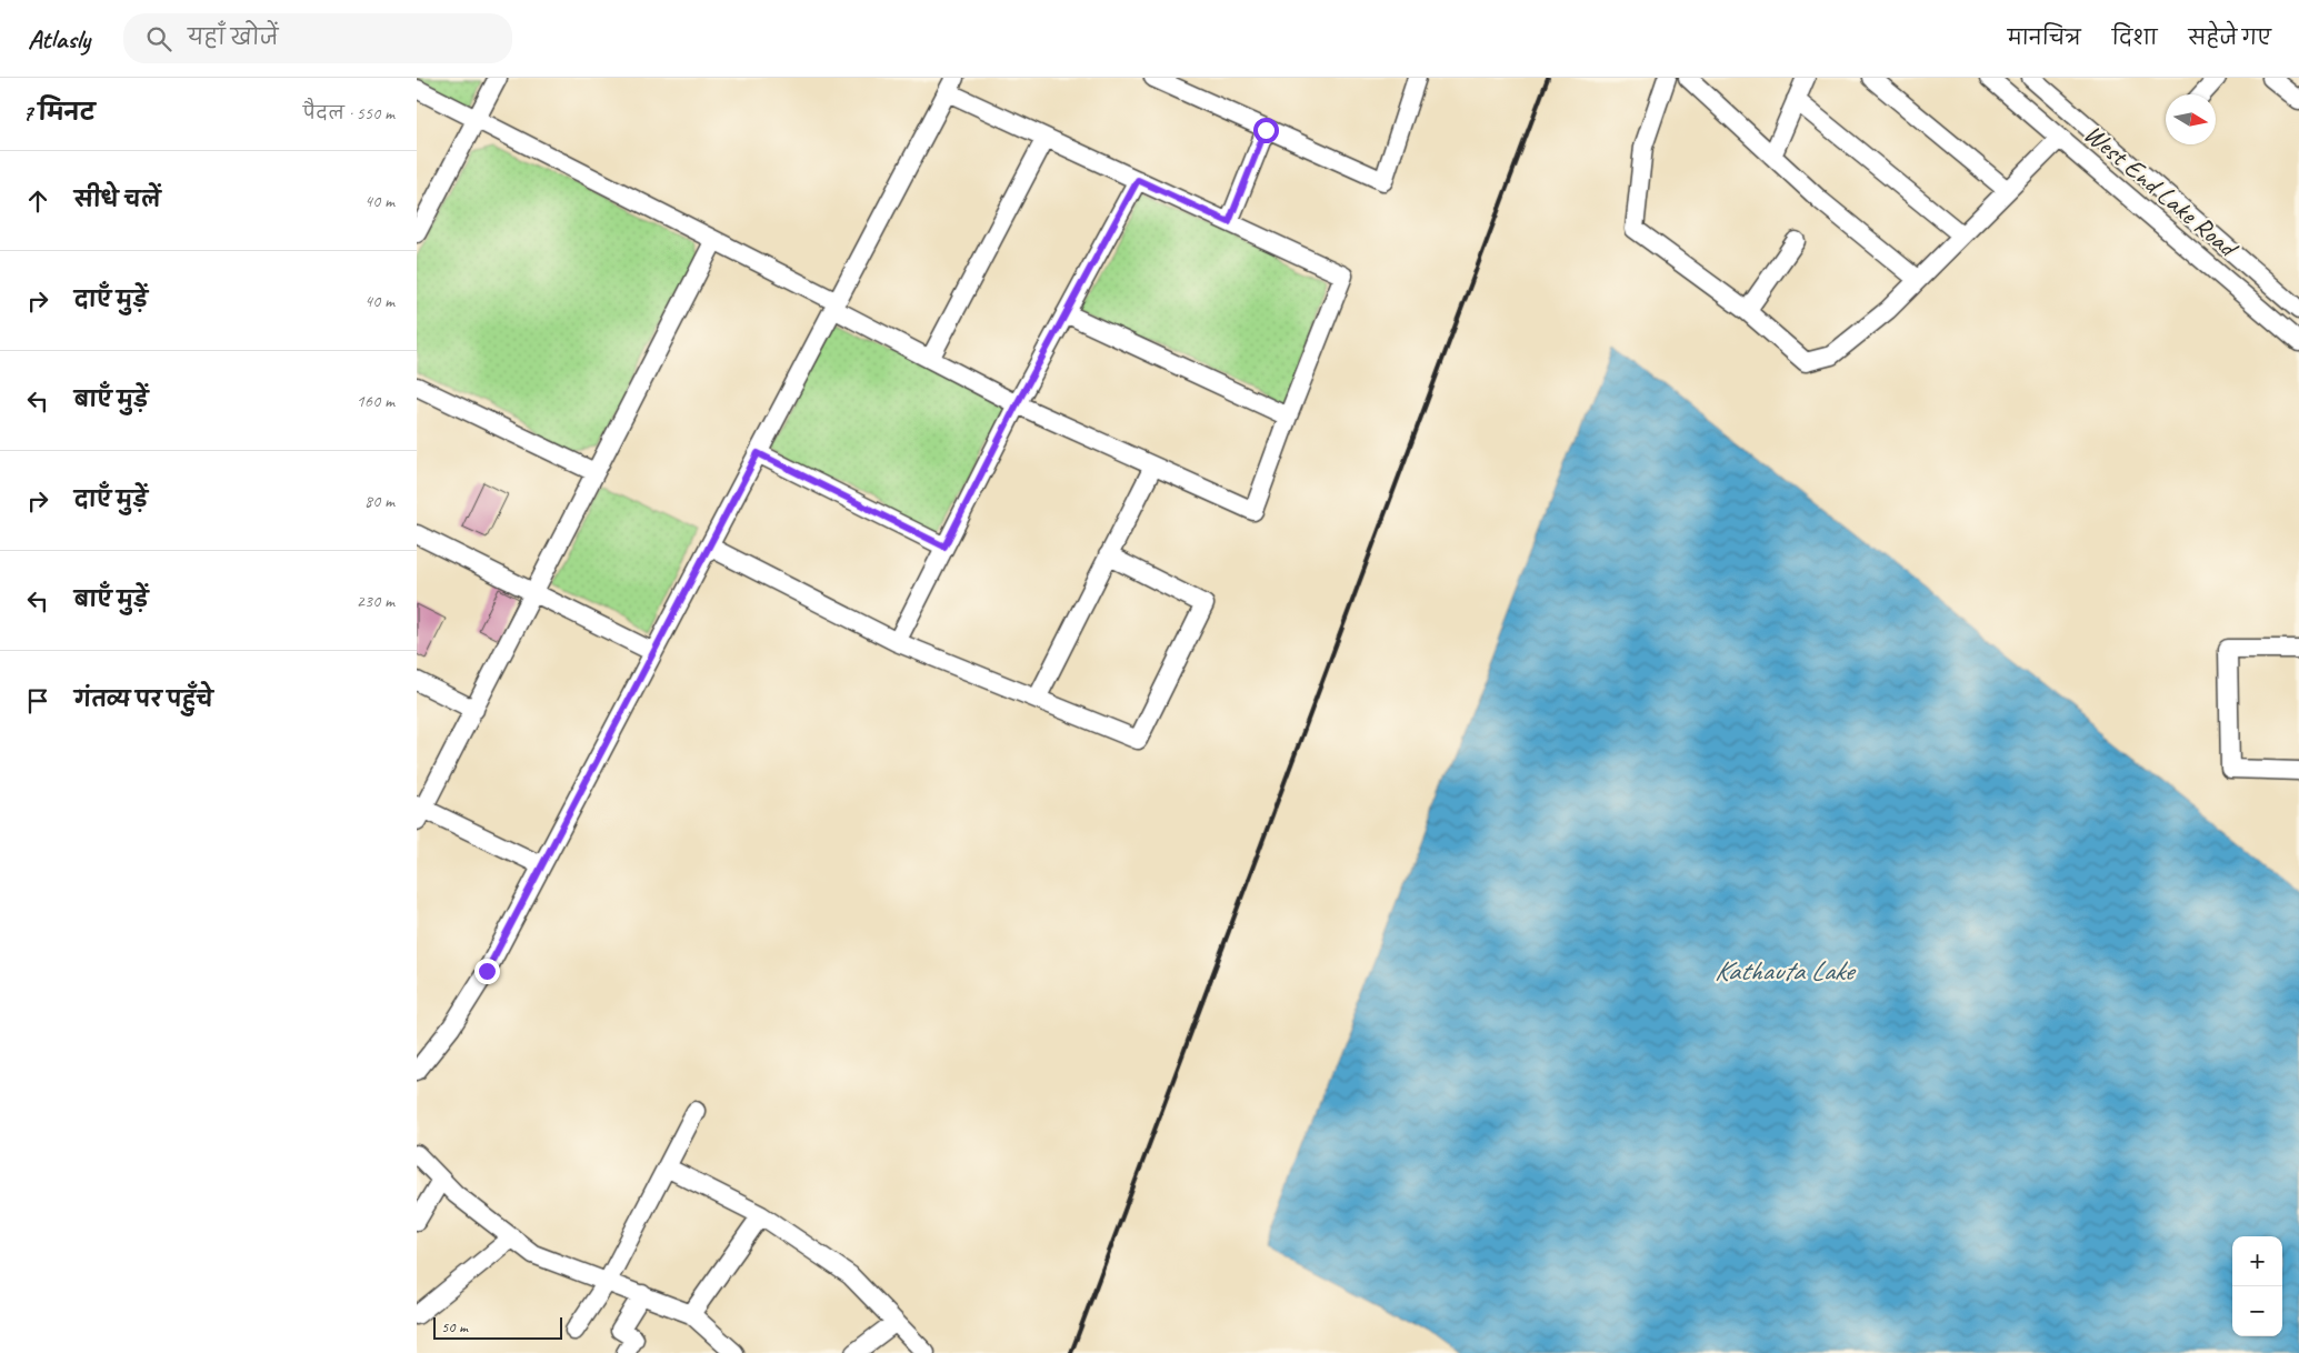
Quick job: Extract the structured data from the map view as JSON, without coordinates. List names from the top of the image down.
{
  "streets": {
    "street": ["West End Lake Road"]
  },
  "water": ["Kathauta Lake"],
  "scale_bar": "50 m",
  "north": "right",
  "page": {
    "header": "Atlasly",
    "search": "यहाँ खोजें",
    "nav": ["मानचित्र", "दिशा", "सहेजे गए"],
    "heading": ["7 मिनट", "पैदल · 550 m"],
    "list": [
      ["सीधे चलें", "40 m"],
      ["दाएँ मुड़ें", "40 m"],
      ["बाएँ मुड़ें", "160 m"],
      ["दाएँ मुड़ें", "80 m"],
      ["बाएँ मुड़ें", "230 m"],
      "गंतव्य पर पहुँचे"
    ],
    "map_buttons": ["+", "−"],
    "scale": "50 m"
  }
}
